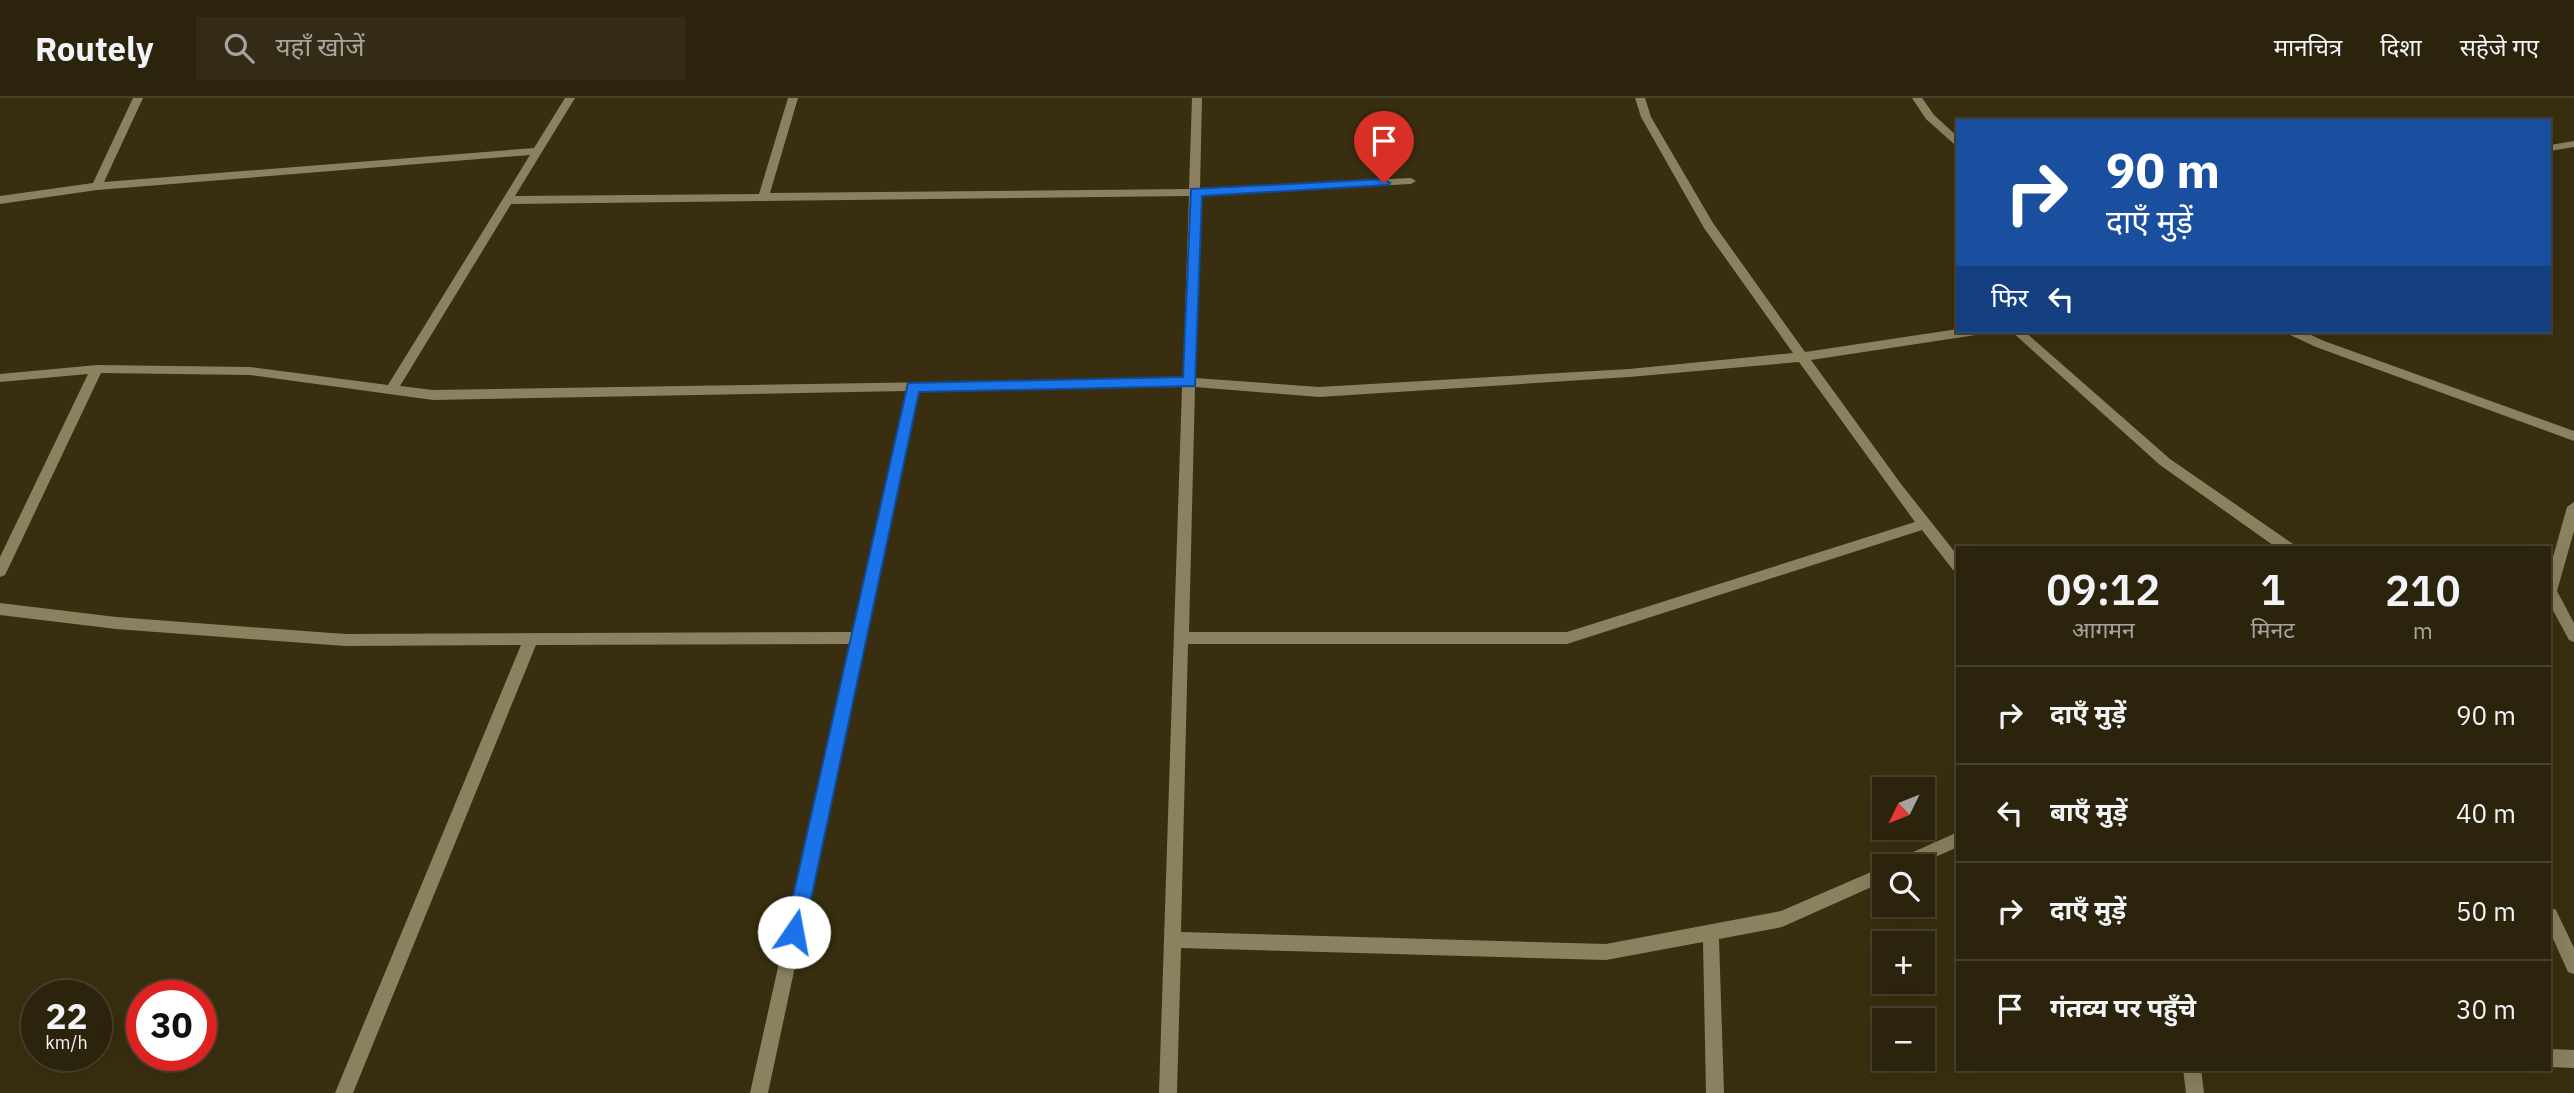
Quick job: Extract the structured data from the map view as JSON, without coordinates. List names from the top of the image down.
{
  "north": "bottom left",
  "page": {
    "header": "Routely",
    "search": "यहाँ खोजें",
    "nav": ["मानचित्र", "दिशा", "सहेजे गए"],
    "turn": ["90 m", "दाएँ मुड़ें"],
    "then": "फिर",
    "eta": [
      "09:12",
      "आगमन",
      "1",
      "मिनट",
      "210",
      "m"
    ],
    "list": [
      {
        "name": "दाएँ मुड़ें",
        "value": "90 m"
      },
      {
        "name": "बाएँ मुड़ें",
        "value": "40 m"
      },
      {
        "name": "दाएँ मुड़ें",
        "value": "50 m"
      },
      {
        "name": "गंतव्य पर पहुँचे",
        "value": "30 m"
      }
    ],
    "map_buttons": ["+", "−"],
    "speed": "22 km/h",
    "limit": "30"
  }
}
